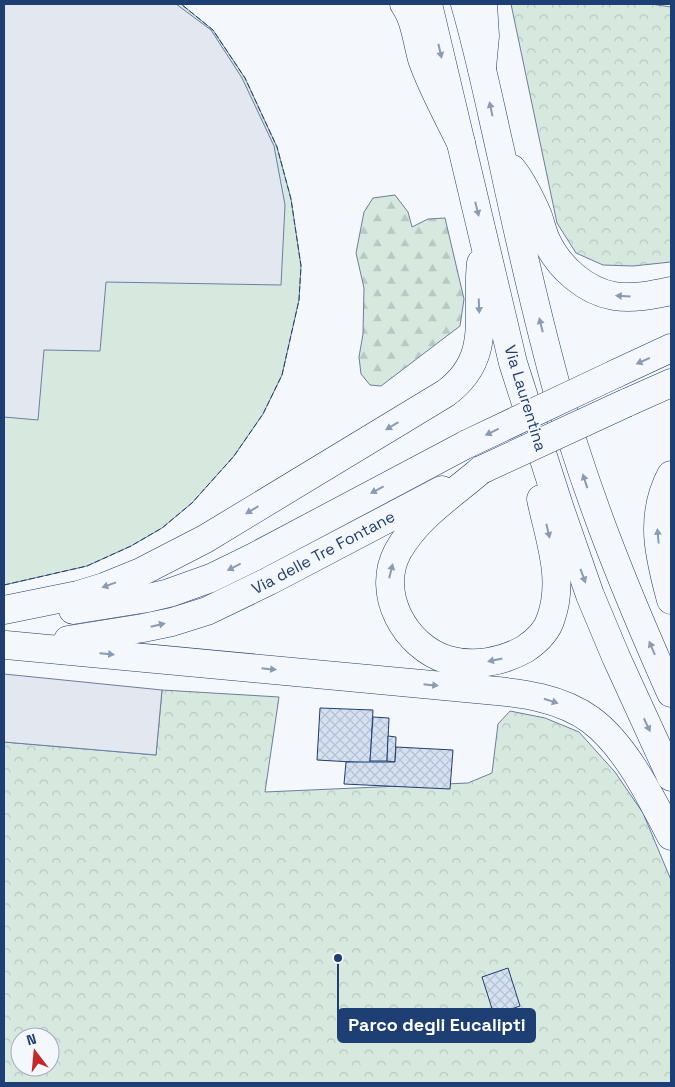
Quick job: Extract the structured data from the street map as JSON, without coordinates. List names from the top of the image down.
{
  "streets": {
    "main road": ["Via Laurentina", "Via delle Tre Fontane"]
  },
  "places": ["Parco degli Eucalipti"],
  "north": "top"
}
